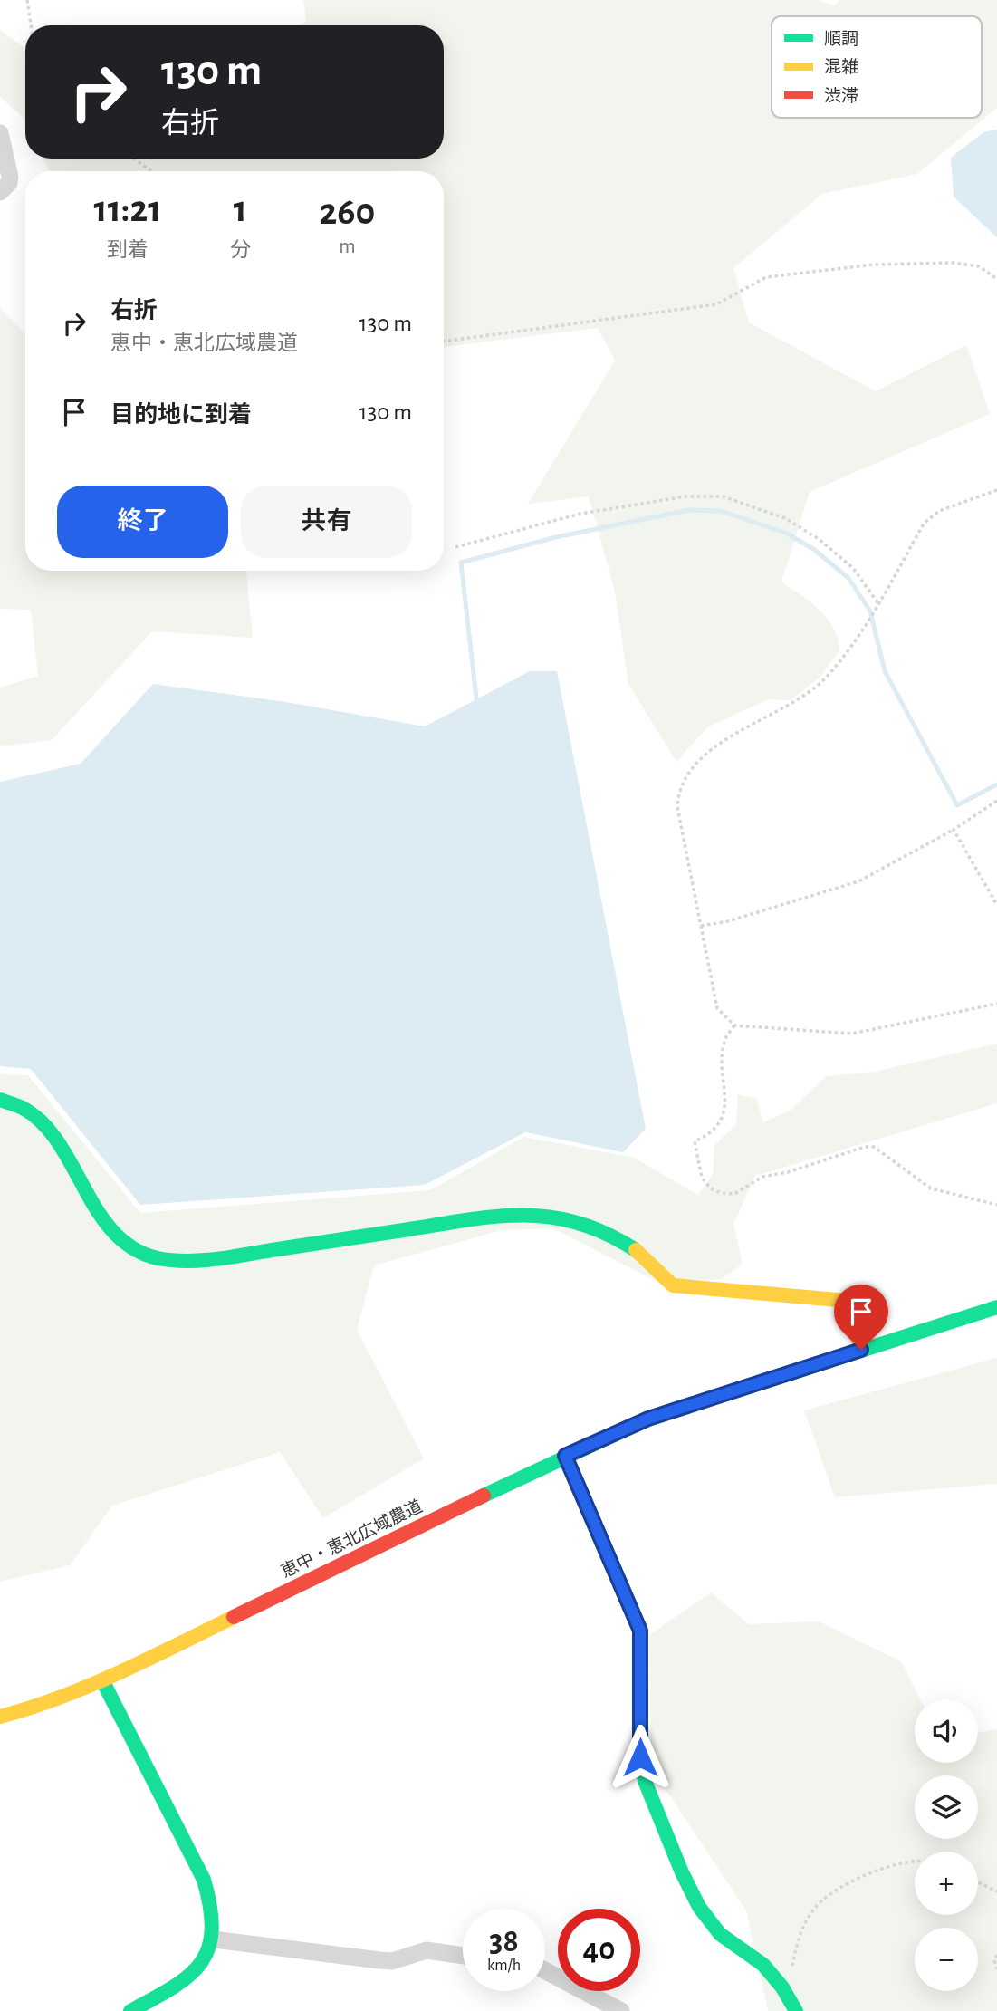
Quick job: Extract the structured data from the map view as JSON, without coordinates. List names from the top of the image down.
{
  "streets": {
    "street": ["恵中・恵北広域農道"]
  },
  "legend": ["順調", "混雑", "渋滞"],
  "page": {
    "turn": ["130 m", "右折"],
    "eta": [
      "11:21",
      "到着",
      "1",
      "分",
      "260",
      "m"
    ],
    "list": [
      {
        "name": "右折",
        "note": "恵中・恵北広域農道",
        "value": "130 m"
      },
      {
        "name": "目的地に到着",
        "value": "130 m"
      }
    ],
    "buttons": ["終了", "共有"],
    "map_buttons": ["+", "−"],
    "speed": "38 km/h",
    "limit": "40"
  }
}
